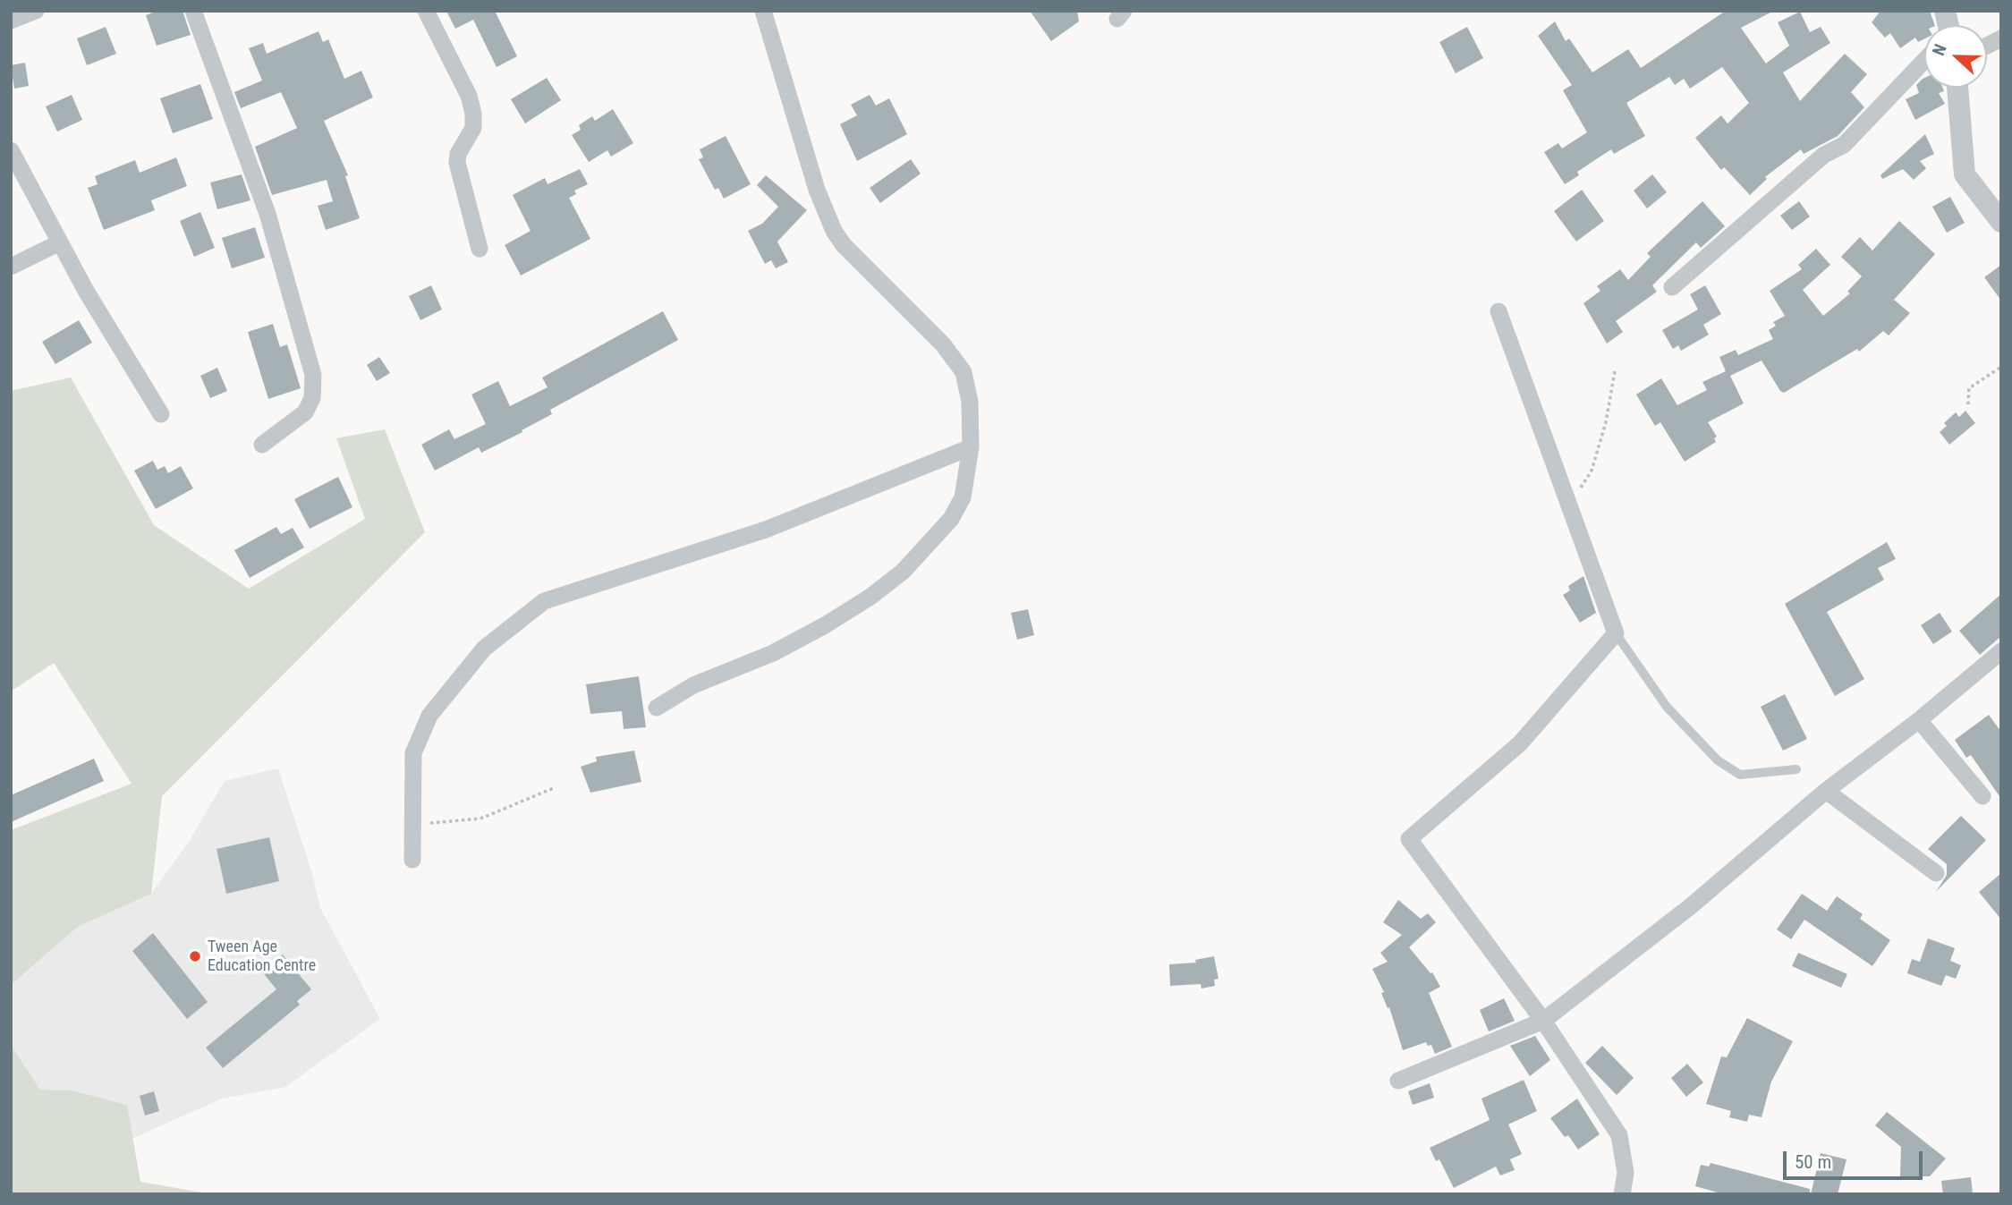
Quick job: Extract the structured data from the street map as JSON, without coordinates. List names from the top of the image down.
{
  "places": ["Tween Age Education Centre"],
  "scale_bar": "50 m",
  "north": "left"
}
